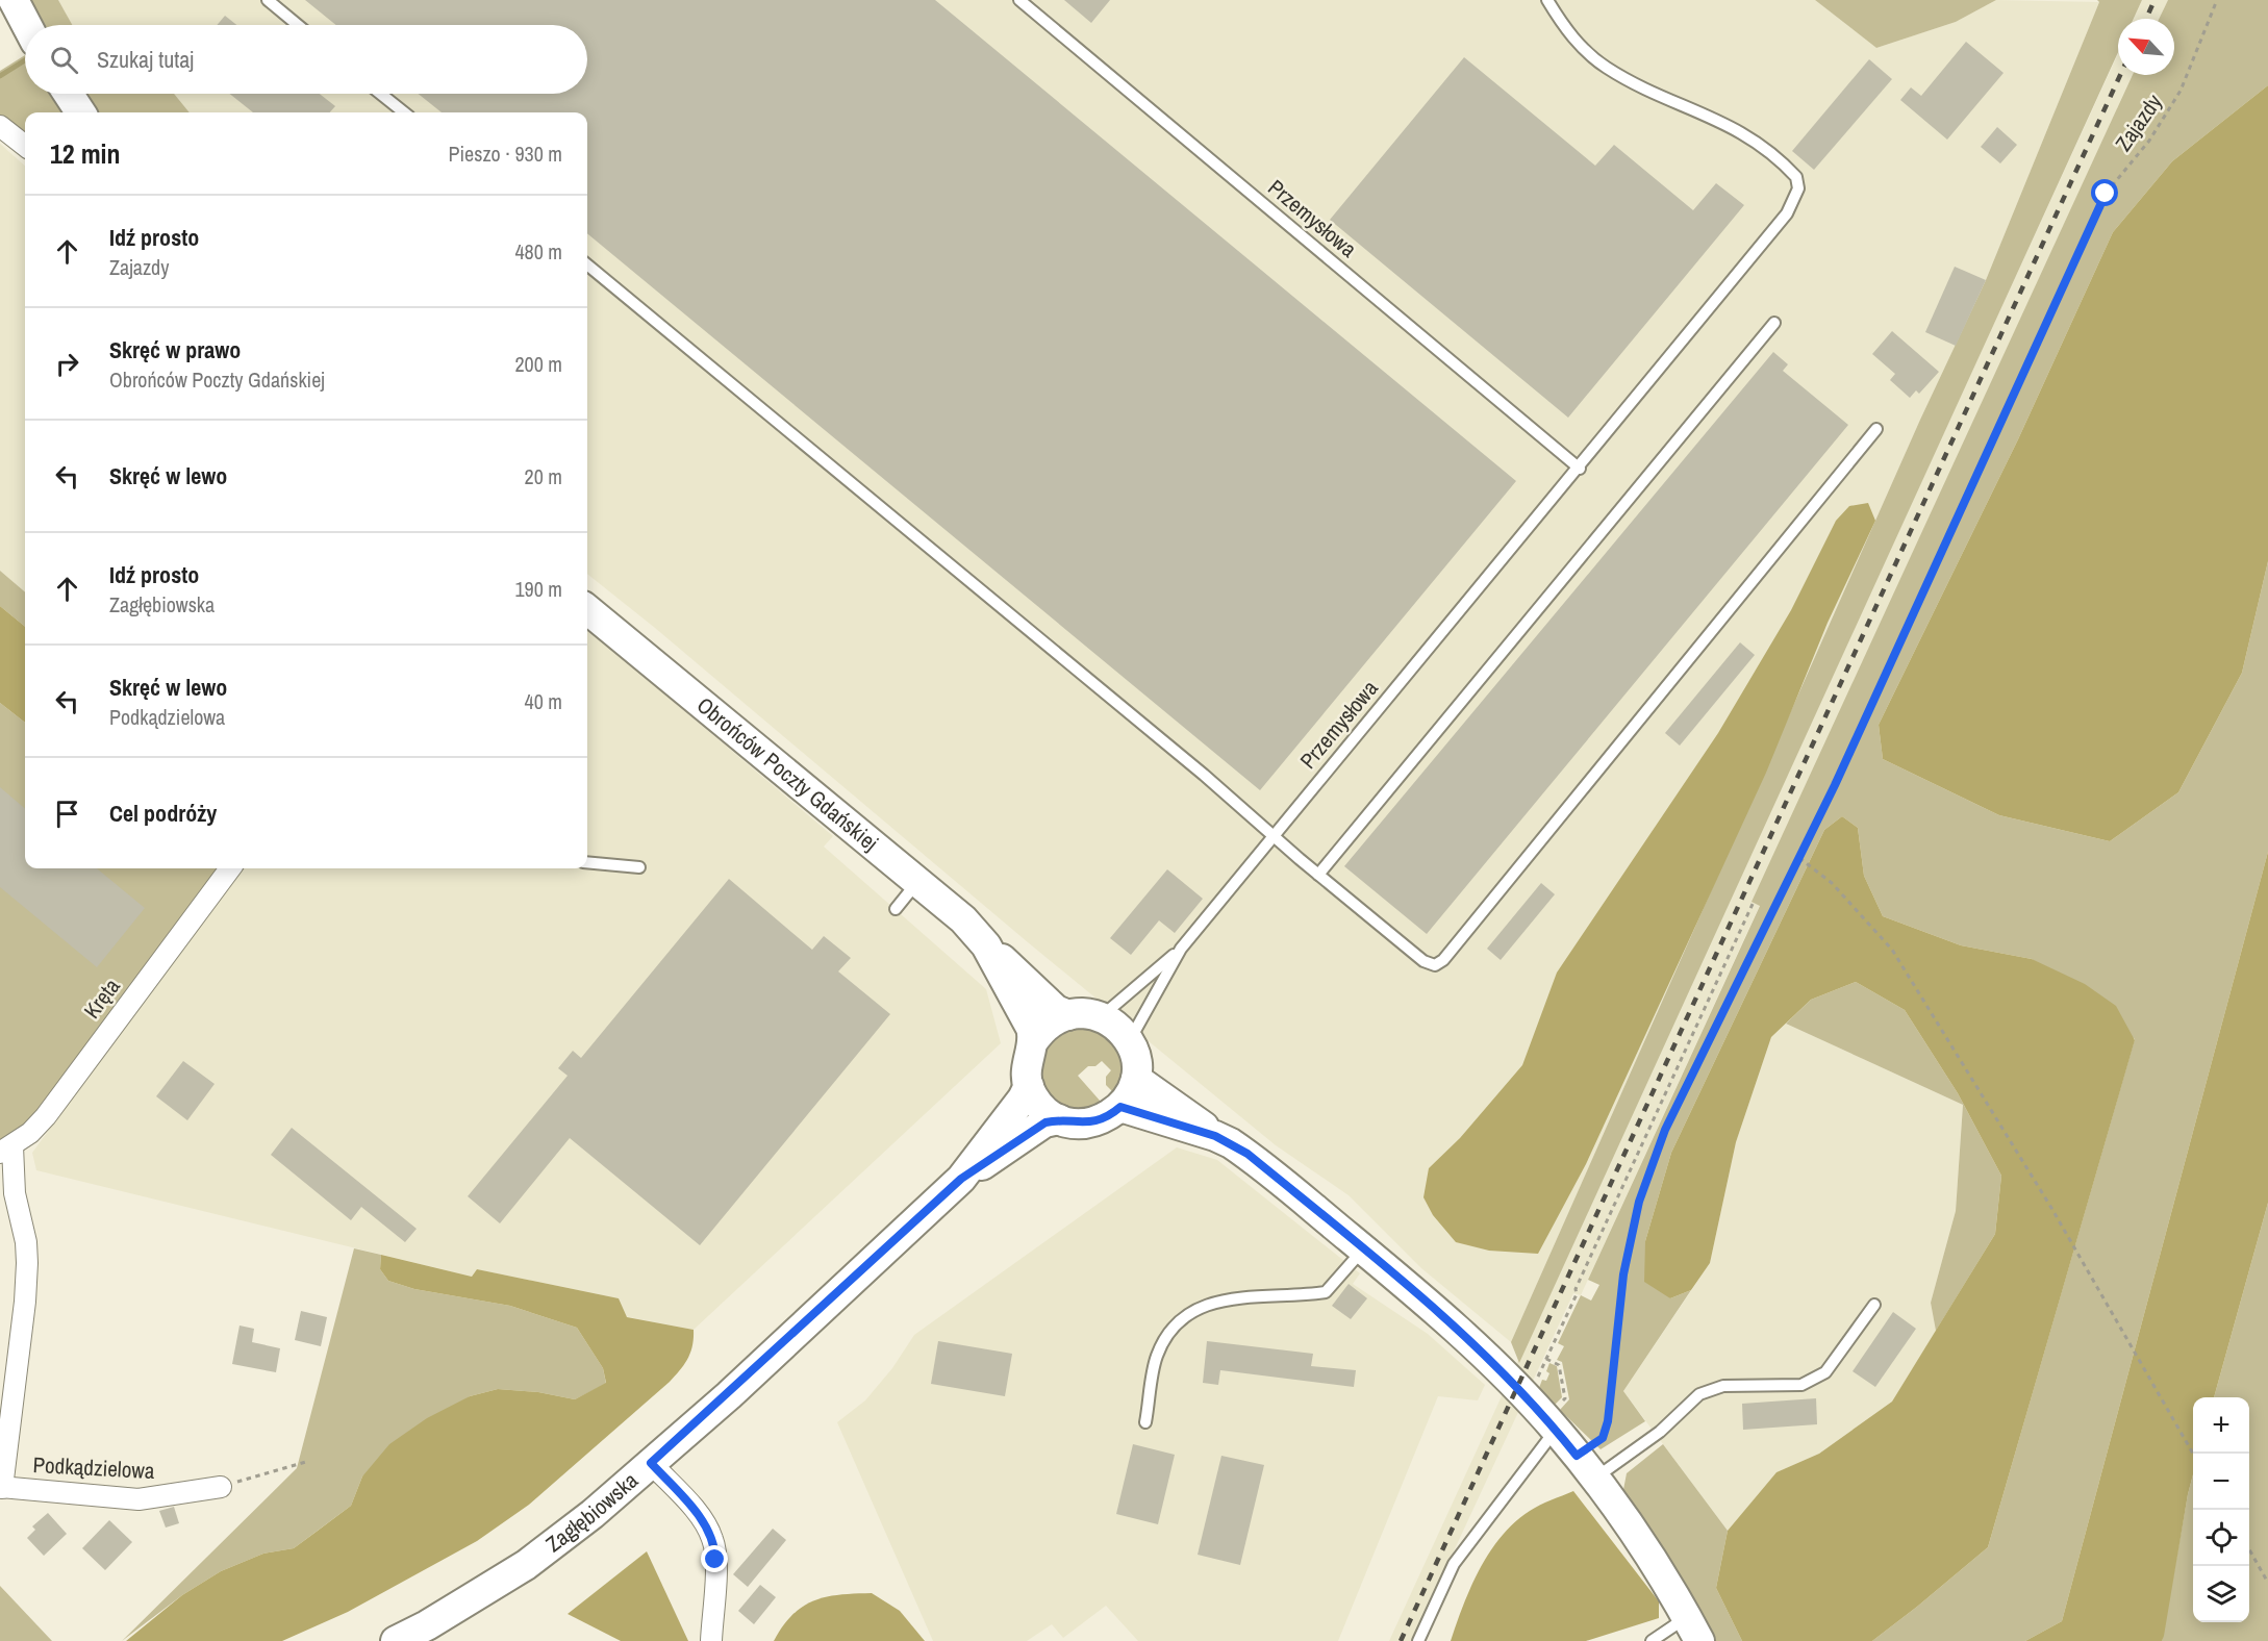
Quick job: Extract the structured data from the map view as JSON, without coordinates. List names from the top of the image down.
{
  "streets": {
    "main road": ["Obrońców Poczty Gdańskiej", "Zagłębiowska"],
    "street": ["Kręta", "Podkądzielowa"],
    "lane": ["Przemysłowa"],
    "path": ["Zajazdy"]
  },
  "crossings": [
    ["Obrońców Poczty Gdańskiej", "Zagłębiowska"]
  ],
  "north": "top left",
  "page": {
    "search": "Szukaj tutaj",
    "heading": ["12 min", "Pieszo · 930 m"],
    "list": [
      ["Idź prosto", "Zajazdy", "480 m"],
      ["Skręć w prawo", "Obrońców Poczty Gdańskiej", "200 m"],
      ["Skręć w lewo", "20 m"],
      ["Idź prosto", "Zagłębiowska", "190 m"],
      ["Skręć w lewo", "Podkądzielowa", "40 m"],
      "Cel podróży"
    ],
    "map_buttons": ["+", "−"]
  }
}
